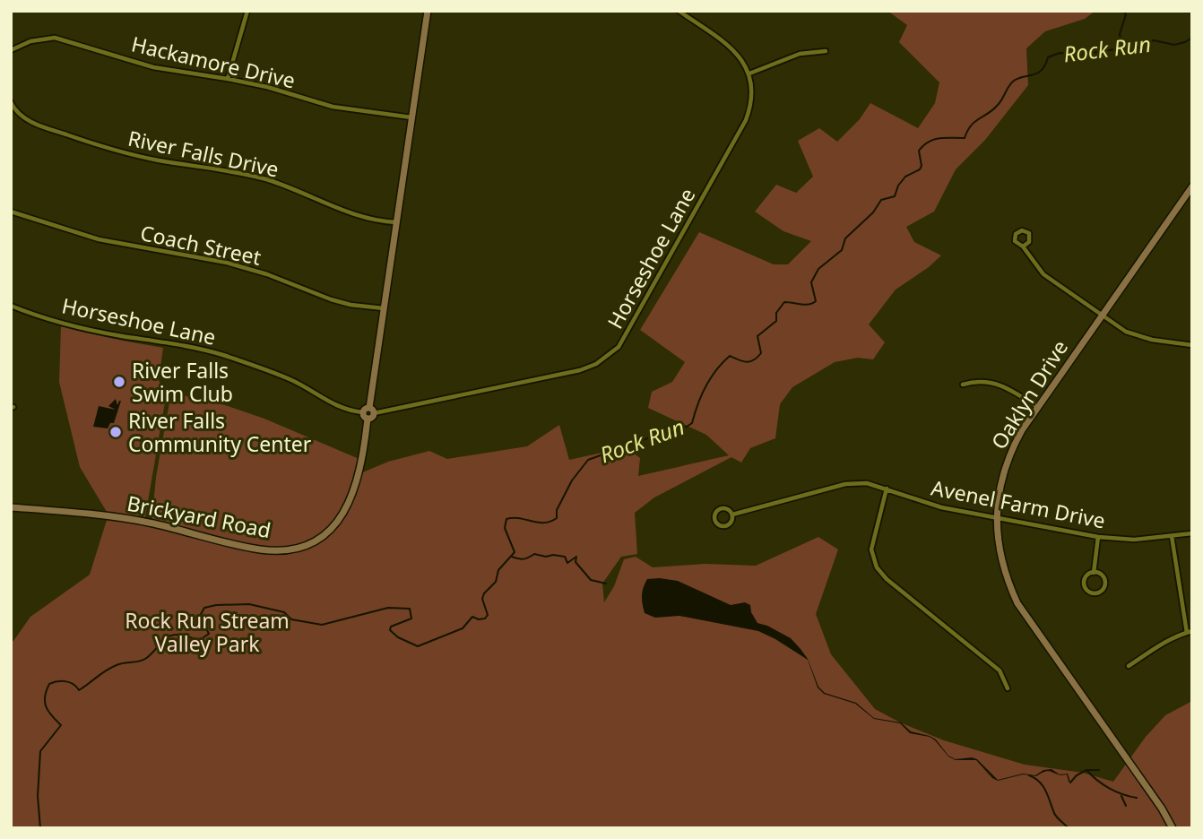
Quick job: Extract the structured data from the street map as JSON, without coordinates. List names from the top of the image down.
{
  "streets": {
    "street": [
      "Hackamore Drive",
      "River Falls Drive",
      "Coach Street",
      "Horseshoe Lane",
      "Oaklyn Drive",
      "Avenel Farm Drive",
      "Brickyard Road"
    ]
  },
  "crossings": [
    ["Hackamore Drive", "Brickyard Road"],
    ["River Falls Drive", "Brickyard Road"],
    ["Coach Street", "Brickyard Road"],
    ["Horseshoe Lane", "Brickyard Road"],
    ["Oaklyn Drive", "Avenel Farm Drive"]
  ],
  "water": ["Rock Run"],
  "parks": ["Rock Run Stream Valley Park"],
  "places": ["River Falls Swim Club", "River Falls Community Center"]
}
